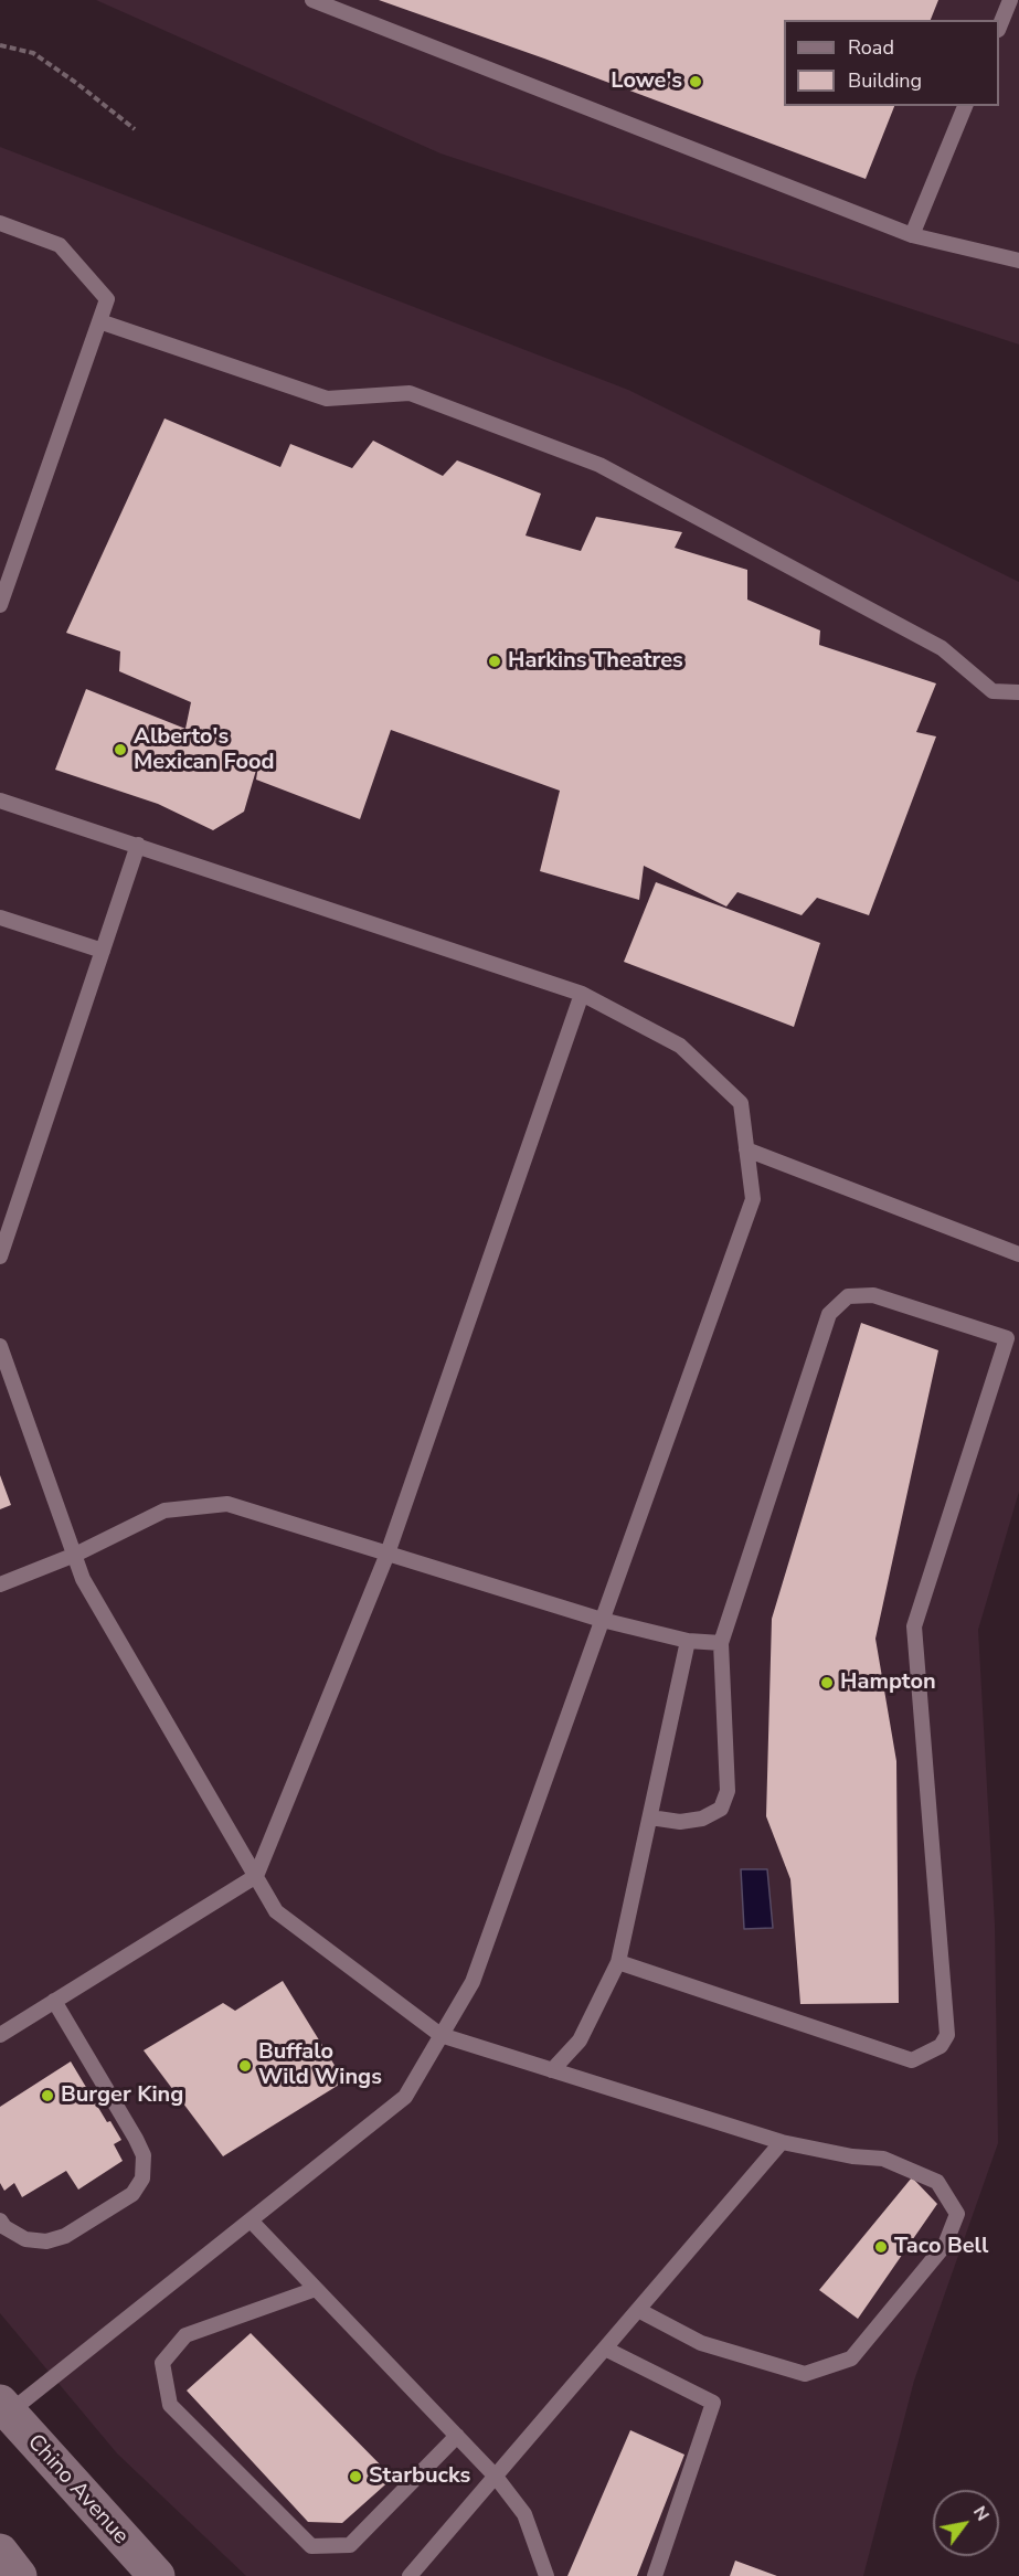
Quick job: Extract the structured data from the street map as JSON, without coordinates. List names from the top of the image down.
{
  "streets": {
    "main road": ["Chino Avenue"]
  },
  "places": [
    "Lowe's",
    "Harkins Theatres",
    "Alberto's Mexican Food",
    "Hampton",
    "Buffalo Wild Wings",
    "Burger King",
    "Taco Bell",
    "Starbucks"
  ],
  "legend": ["Road", "Building"],
  "north": "top right"
}
